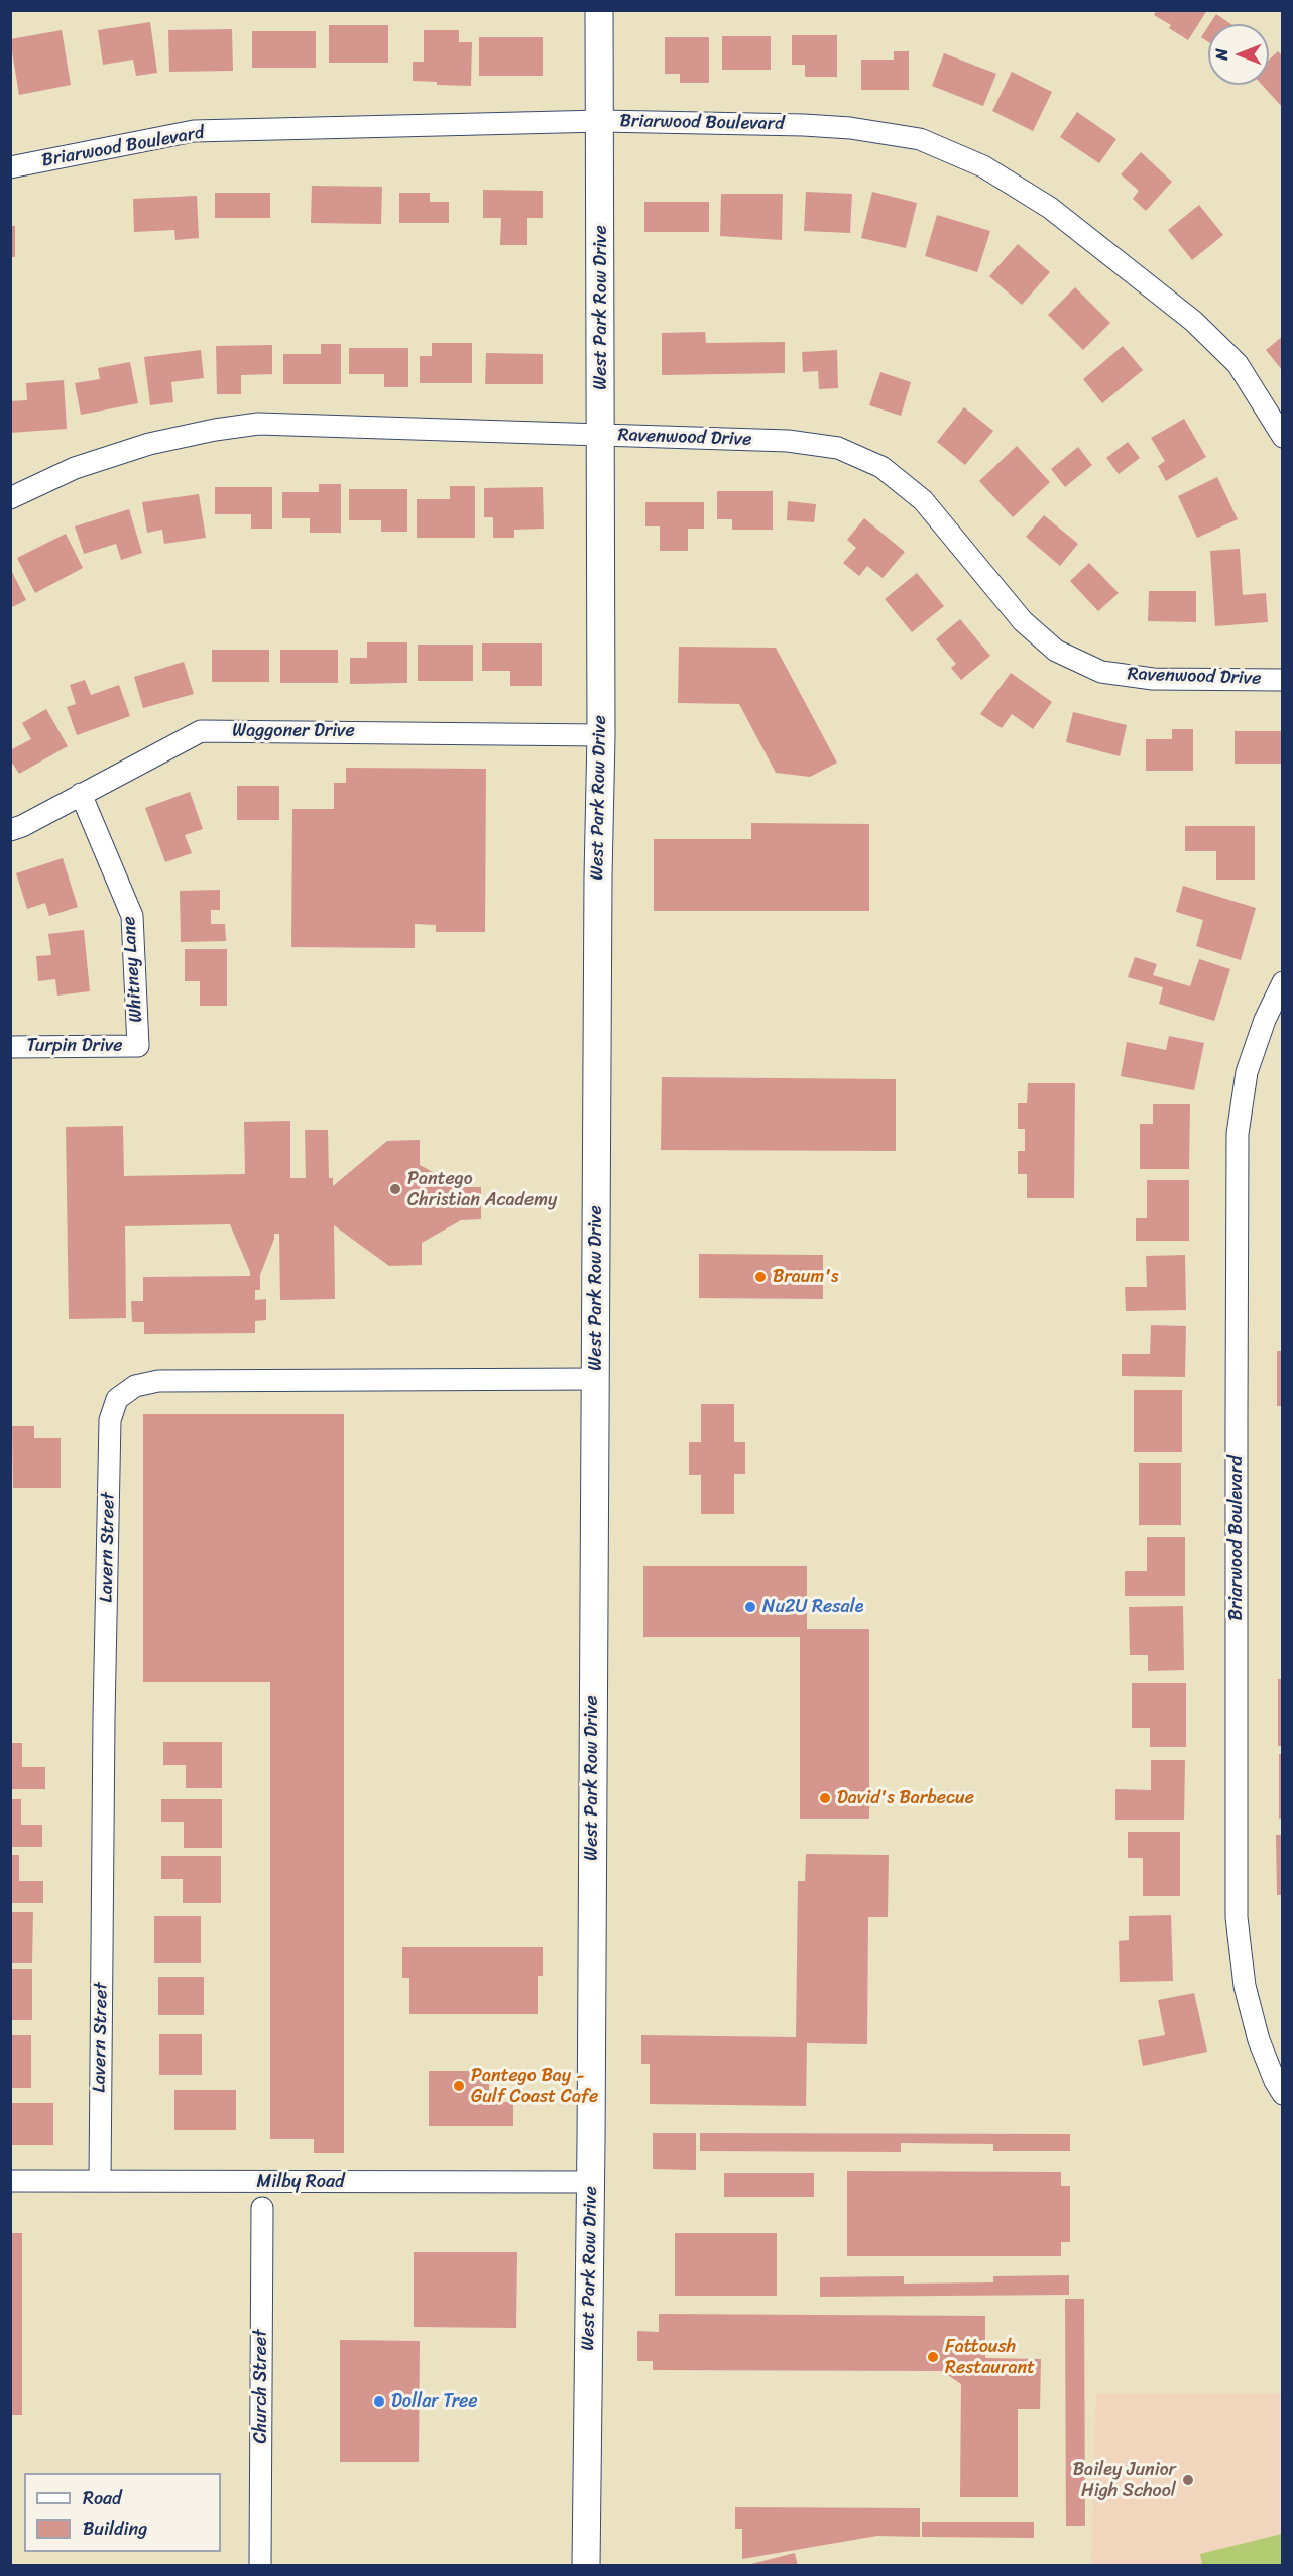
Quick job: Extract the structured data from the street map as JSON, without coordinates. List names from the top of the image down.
{
  "streets": {
    "main road": ["West Park Row Drive"],
    "street": [
      "Briarwood Boulevard",
      "Ravenwood Drive",
      "Waggoner Drive",
      "Whitney Lane",
      "Turpin Drive",
      "Lavern Street",
      "Milby Road",
      "Church Street"
    ]
  },
  "crossings": [
    ["Briarwood Boulevard", "West Park Row Drive"],
    ["West Park Row Drive", "Ravenwood Drive"],
    ["West Park Row Drive", "Waggoner Drive"],
    ["West Park Row Drive", "Lavern Street"],
    ["West Park Row Drive", "Milby Road"],
    ["Waggoner Drive", "Whitney Lane"],
    ["Whitney Lane", "Turpin Drive"],
    ["Lavern Street", "Milby Road"]
  ],
  "places": [
    "Pantego Christian Academy",
    "Braum's",
    "Nu2U Resale",
    "David's Barbecue",
    "Pantego Bay - Gulf Coast Cafe",
    "Fattoush Restaurant",
    "Dollar Tree",
    "Bailey Junior High School"
  ],
  "legend": ["Road", "Building"],
  "north": "left"
}
